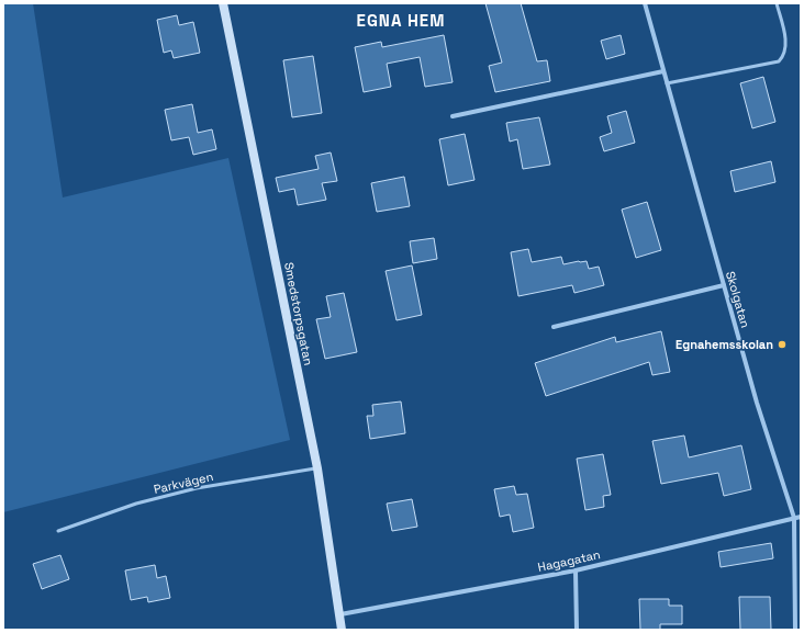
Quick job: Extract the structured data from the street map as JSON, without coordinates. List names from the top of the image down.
{
  "streets": {
    "street": ["Skolgatan", "Smedstorpsgatan", "Hagagatan"],
    "lane": ["Parkvägen"]
  },
  "crossings": [
    ["Skolgatan", "Hagagatan"],
    ["Smedstorpsgatan", "Parkvägen"],
    ["Smedstorpsgatan", "Hagagatan"]
  ],
  "districts": ["EGNA HEM"],
  "places": ["Egnahemsskolan"]
}
